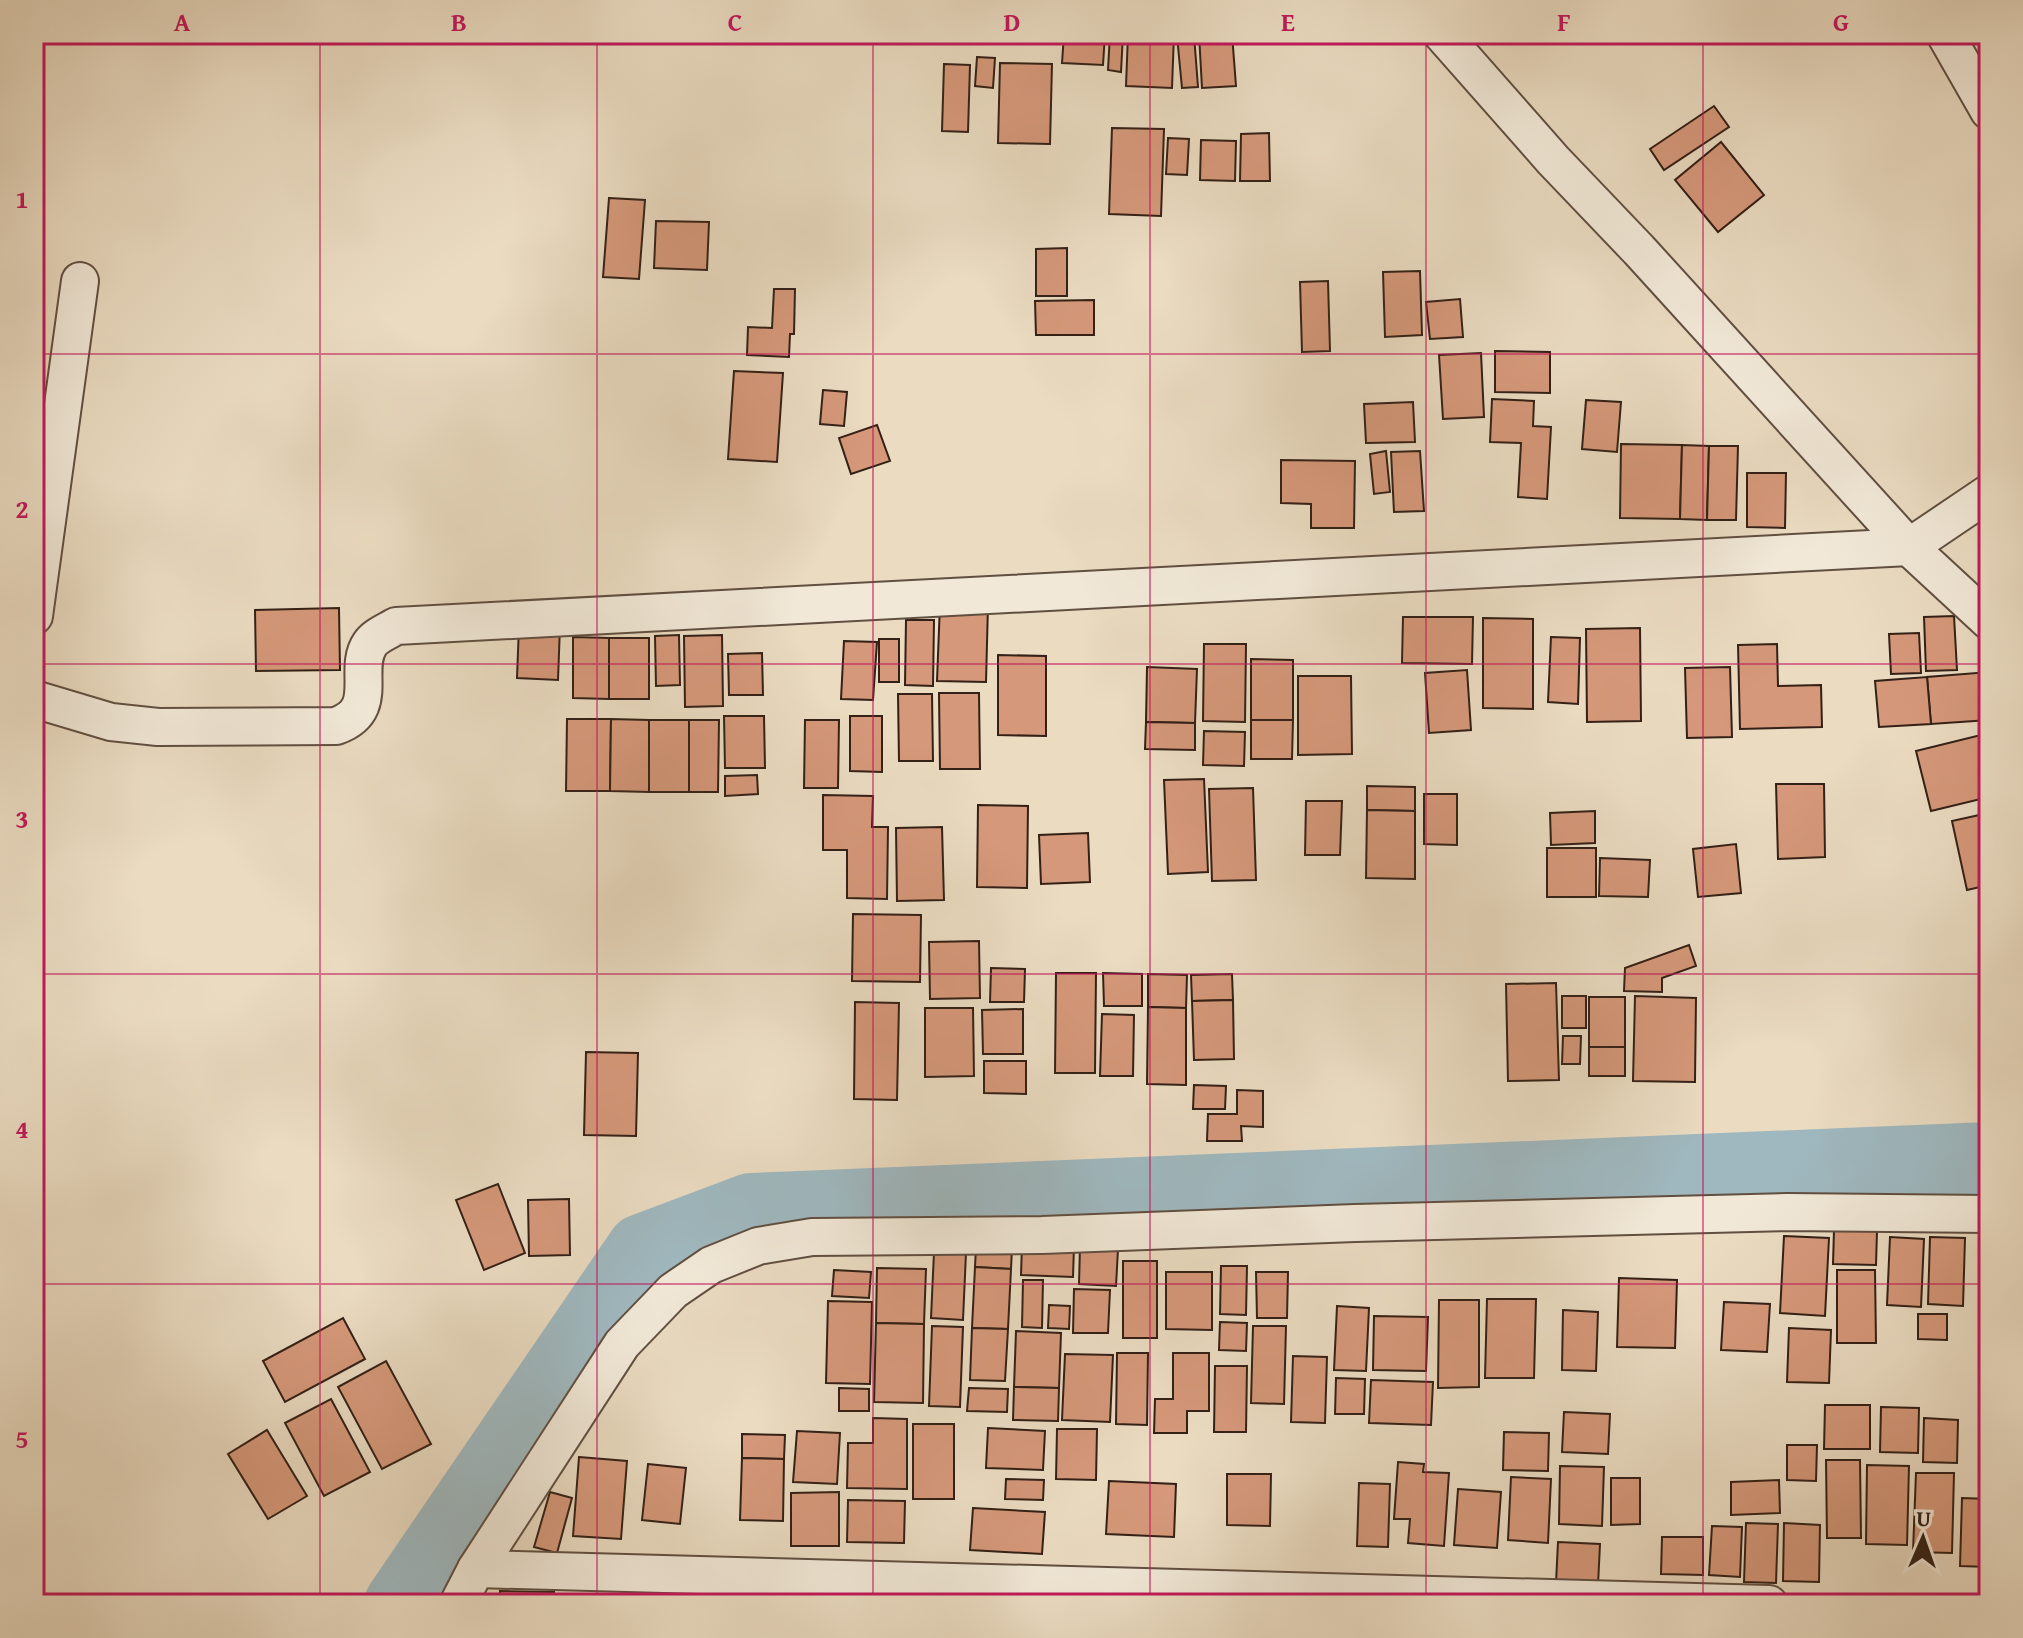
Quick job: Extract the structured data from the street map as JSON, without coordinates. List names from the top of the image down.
{
  "north": "top",
  "grid": {
    "columns": [
      "A",
      "B",
      "C",
      "D",
      "E",
      "F",
      "G"
    ],
    "rows": [
      "1",
      "2",
      "3",
      "4",
      "5"
    ]
  }
}
